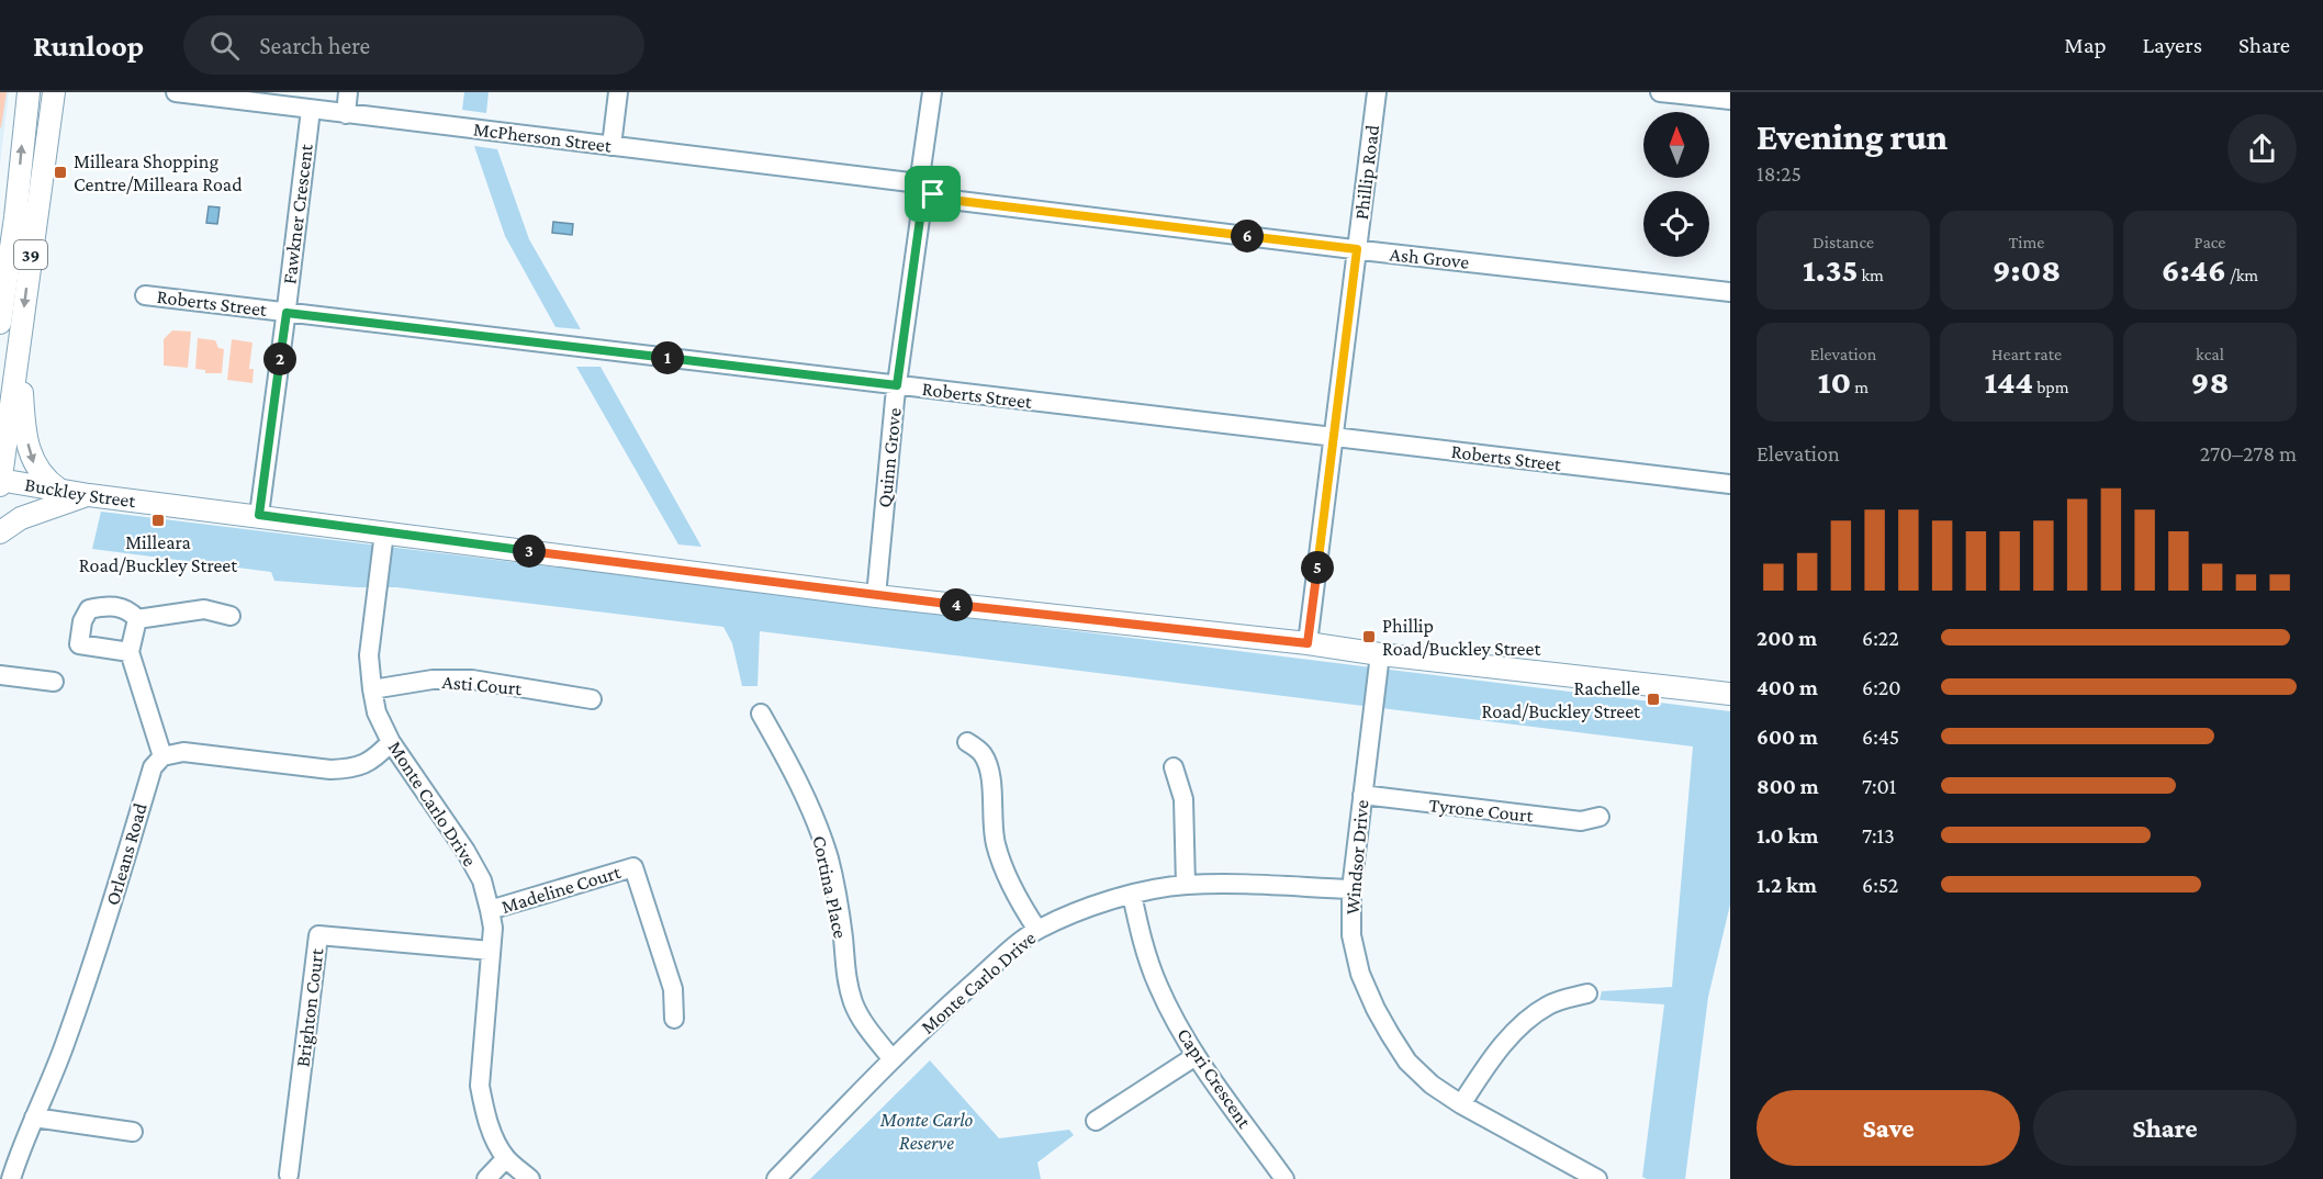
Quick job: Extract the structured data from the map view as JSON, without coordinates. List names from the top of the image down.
{
  "streets": {
    "main road": ["39", "Buckley Street"],
    "street": [
      "McPherson Street",
      "Phillip Road",
      "Fawkner Crescent",
      "Ash Grove",
      "Roberts Street",
      "Quinn Grove",
      "Asti Court",
      "Monte Carlo Drive",
      "Tyrone Court",
      "Orleans Road",
      "Windsor Drive",
      "Cortina Place",
      "Madeline Court",
      "Brighton Court",
      "Capri Crescent"
    ]
  },
  "crossings": [
    ["McPherson Street", "Fawkner Crescent"],
    ["Phillip Road", "Ash Grove"],
    ["Phillip Road", "Roberts Street"],
    ["Phillip Road", "Buckley Street"],
    ["Fawkner Crescent", "Roberts Street"],
    ["Fawkner Crescent", "Buckley Street"],
    ["39", "Buckley Street"],
    ["Ash Grove", "Quinn Grove"],
    ["Roberts Street", "Quinn Grove"],
    ["Quinn Grove", "Buckley Street"],
    ["Buckley Street", "Monte Carlo Drive"],
    ["Buckley Street", "Windsor Drive"],
    ["Asti Court", "Monte Carlo Drive"],
    ["Monte Carlo Drive", "Windsor Drive"],
    ["Monte Carlo Drive", "Cortina Place"],
    ["Monte Carlo Drive", "Madeline Court"],
    ["Monte Carlo Drive", "Brighton Court"],
    ["Monte Carlo Drive", "Capri Crescent"],
    ["Tyrone Court", "Windsor Drive"]
  ],
  "parks": ["Monte Carlo Reserve"],
  "places": {
    "transit": [
      "Milleara Shopping Centre/Milleara Road",
      "Milleara Road/Buckley Street",
      "Phillip Road/Buckley Street",
      "Rachelle Road/Buckley Street"
    ]
  },
  "north": "top",
  "page": {
    "header": "Runloop",
    "search": "Search here",
    "nav": ["Map", "Layers", "Share"],
    "heading": ["Evening run", "18:25"],
    "stats": [
      ["Distance", "1.35 km"],
      ["Time", "9:08"],
      ["Pace", "6:46 /km"],
      ["Elevation", "10 m"],
      ["Heart rate", "144 bpm"],
      ["kcal", "98"]
    ],
    "pins": [
      "6",
      "1",
      "2",
      "3",
      "5",
      "4"
    ],
    "chart": ["Elevation", "270–278 m"],
    "list": [
      {
        "name": "200 m",
        "note": "6:22"
      },
      {
        "name": "400 m",
        "note": "6:20"
      },
      {
        "name": "600 m",
        "note": "6:45"
      },
      {
        "name": "800 m",
        "note": "7:01"
      },
      {
        "name": "1.0 km",
        "note": "7:13"
      },
      {
        "name": "1.2 km",
        "note": "6:52"
      }
    ],
    "buttons": ["Save", "Share"]
  }
}
